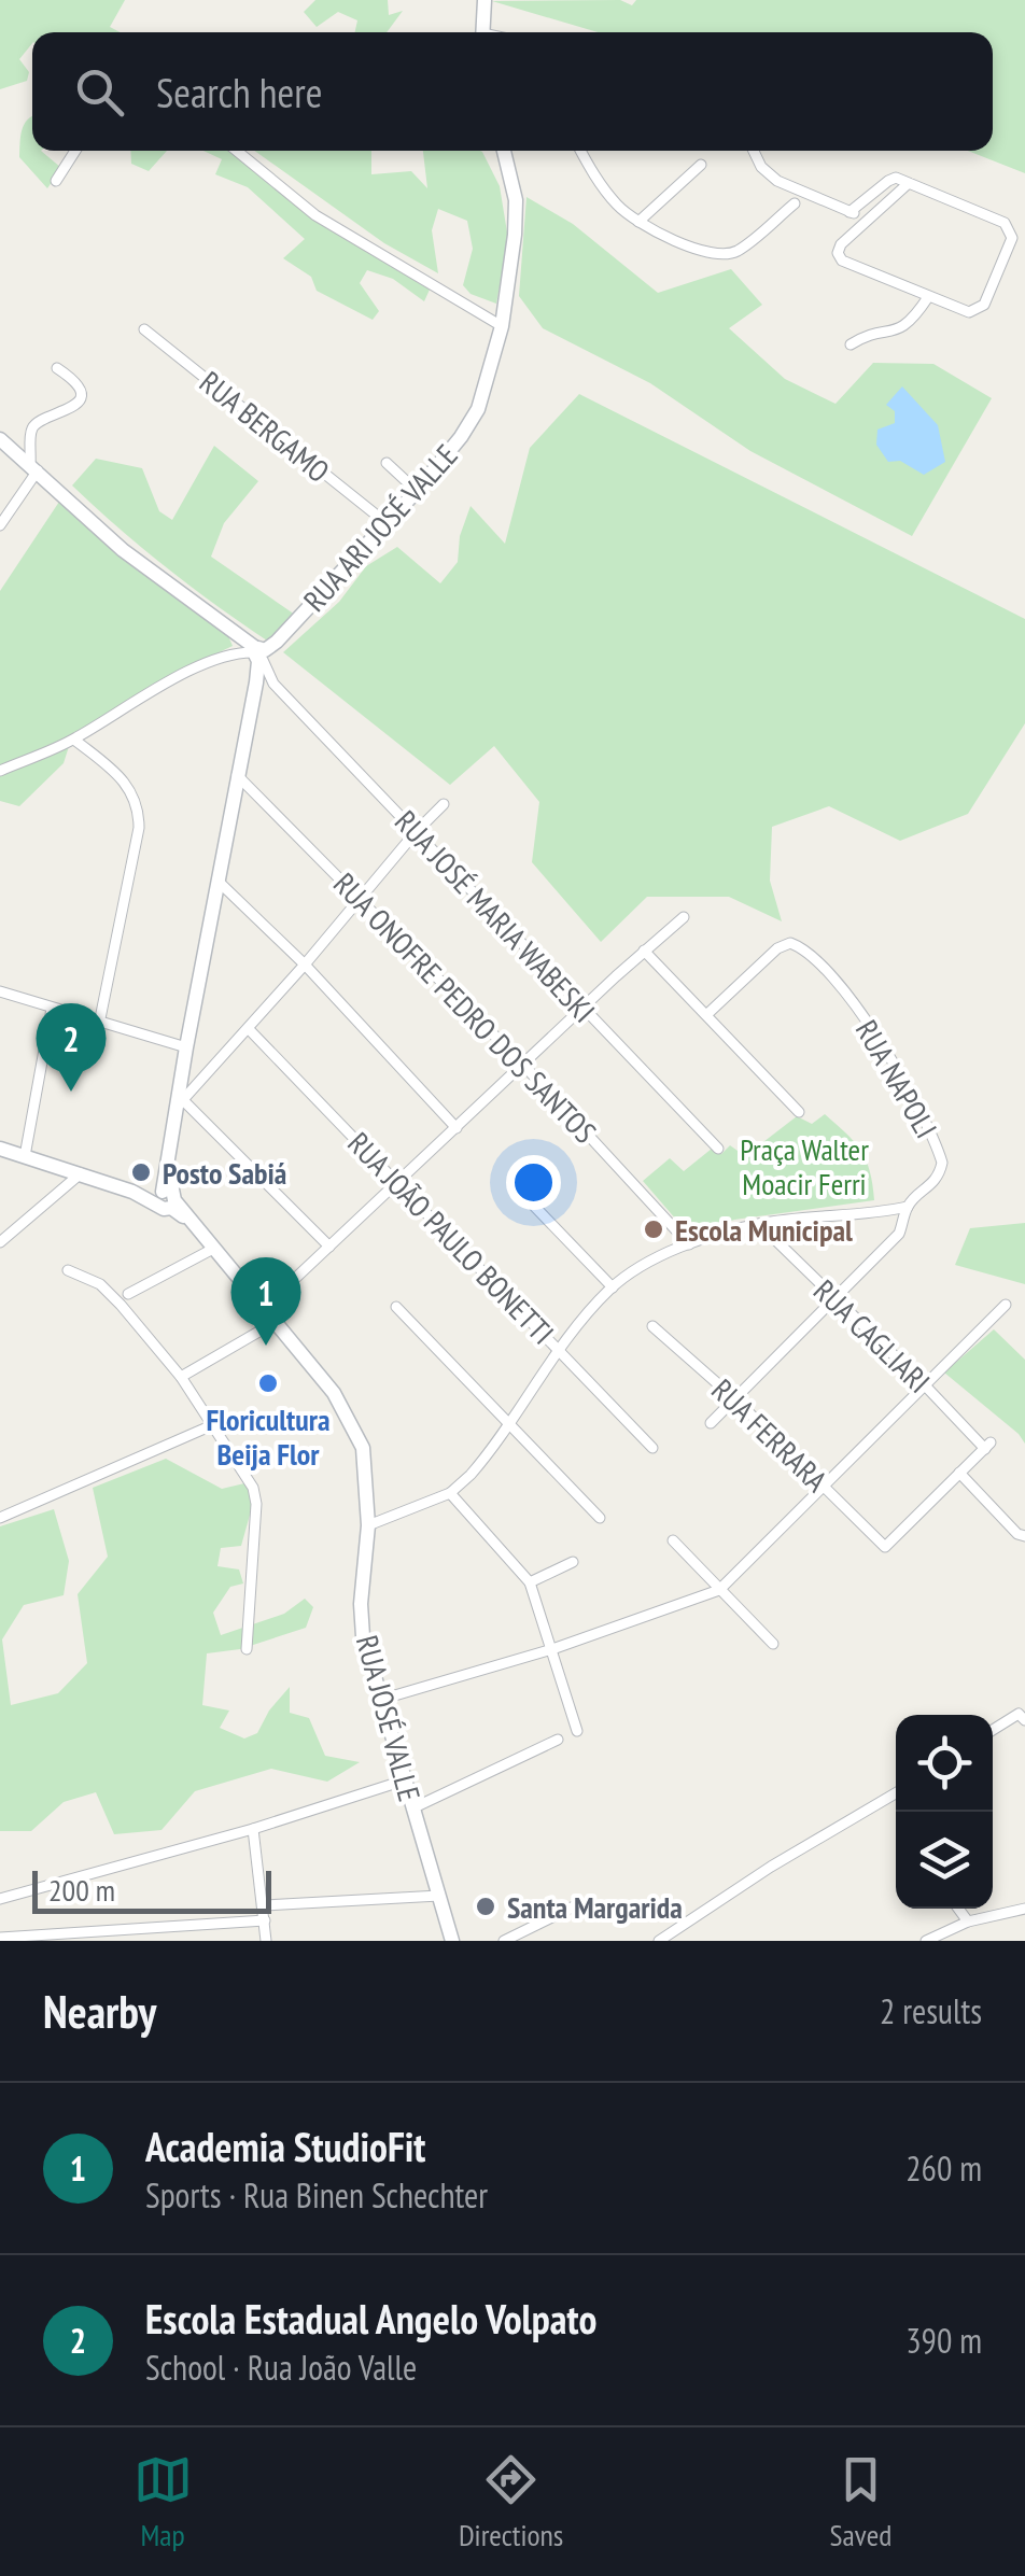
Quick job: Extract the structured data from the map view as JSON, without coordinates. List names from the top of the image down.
{
  "streets": {
    "street": [
      "RUA BERGAMO",
      "RUA ARI JOSÉ VALLE",
      "RUA JOSÉ MARIA WABESKI",
      "RUA ONOFRE PEDRO DOS SANTOS",
      "RUA NAPOLI",
      "RUA JOÃO PAULO BONETTI",
      "RUA CAGLIARI",
      "RUA FERRARA",
      "RUA JOSÉ VALLE"
    ]
  },
  "crossings": [
    ["RUA BERGAMO", "RUA ARI JOSÉ VALLE"],
    ["RUA ARI JOSÉ VALLE", "RUA JOSÉ MARIA WABESKI"],
    ["RUA NAPOLI", "RUA CAGLIARI"],
    ["RUA NAPOLI", "RUA FERRARA"],
    ["RUA CAGLIARI", "RUA FERRARA"]
  ],
  "parks": ["Praça Walter Moacir Ferri"],
  "places": [
    "Posto Sabiá",
    "Escola Municipal",
    "Floricultura Beija Flor",
    "Santa Margarida"
  ],
  "scale_bar": "200 m",
  "page": {
    "search": "Search here",
    "pins": ["2", "1"],
    "scale": "200 m",
    "heading": ["Nearby", "2 results"],
    "list": [
      {
        "mark": "1",
        "name": "Academia StudioFit",
        "note": "Sports · Rua Binen Schechter",
        "value": "260 m"
      },
      {
        "mark": "2",
        "name": "Escola Estadual Angelo Volpato",
        "note": "School · Rua João Valle",
        "value": "390 m"
      }
    ],
    "nav": ["Map", "Directions", "Saved"]
  }
}
